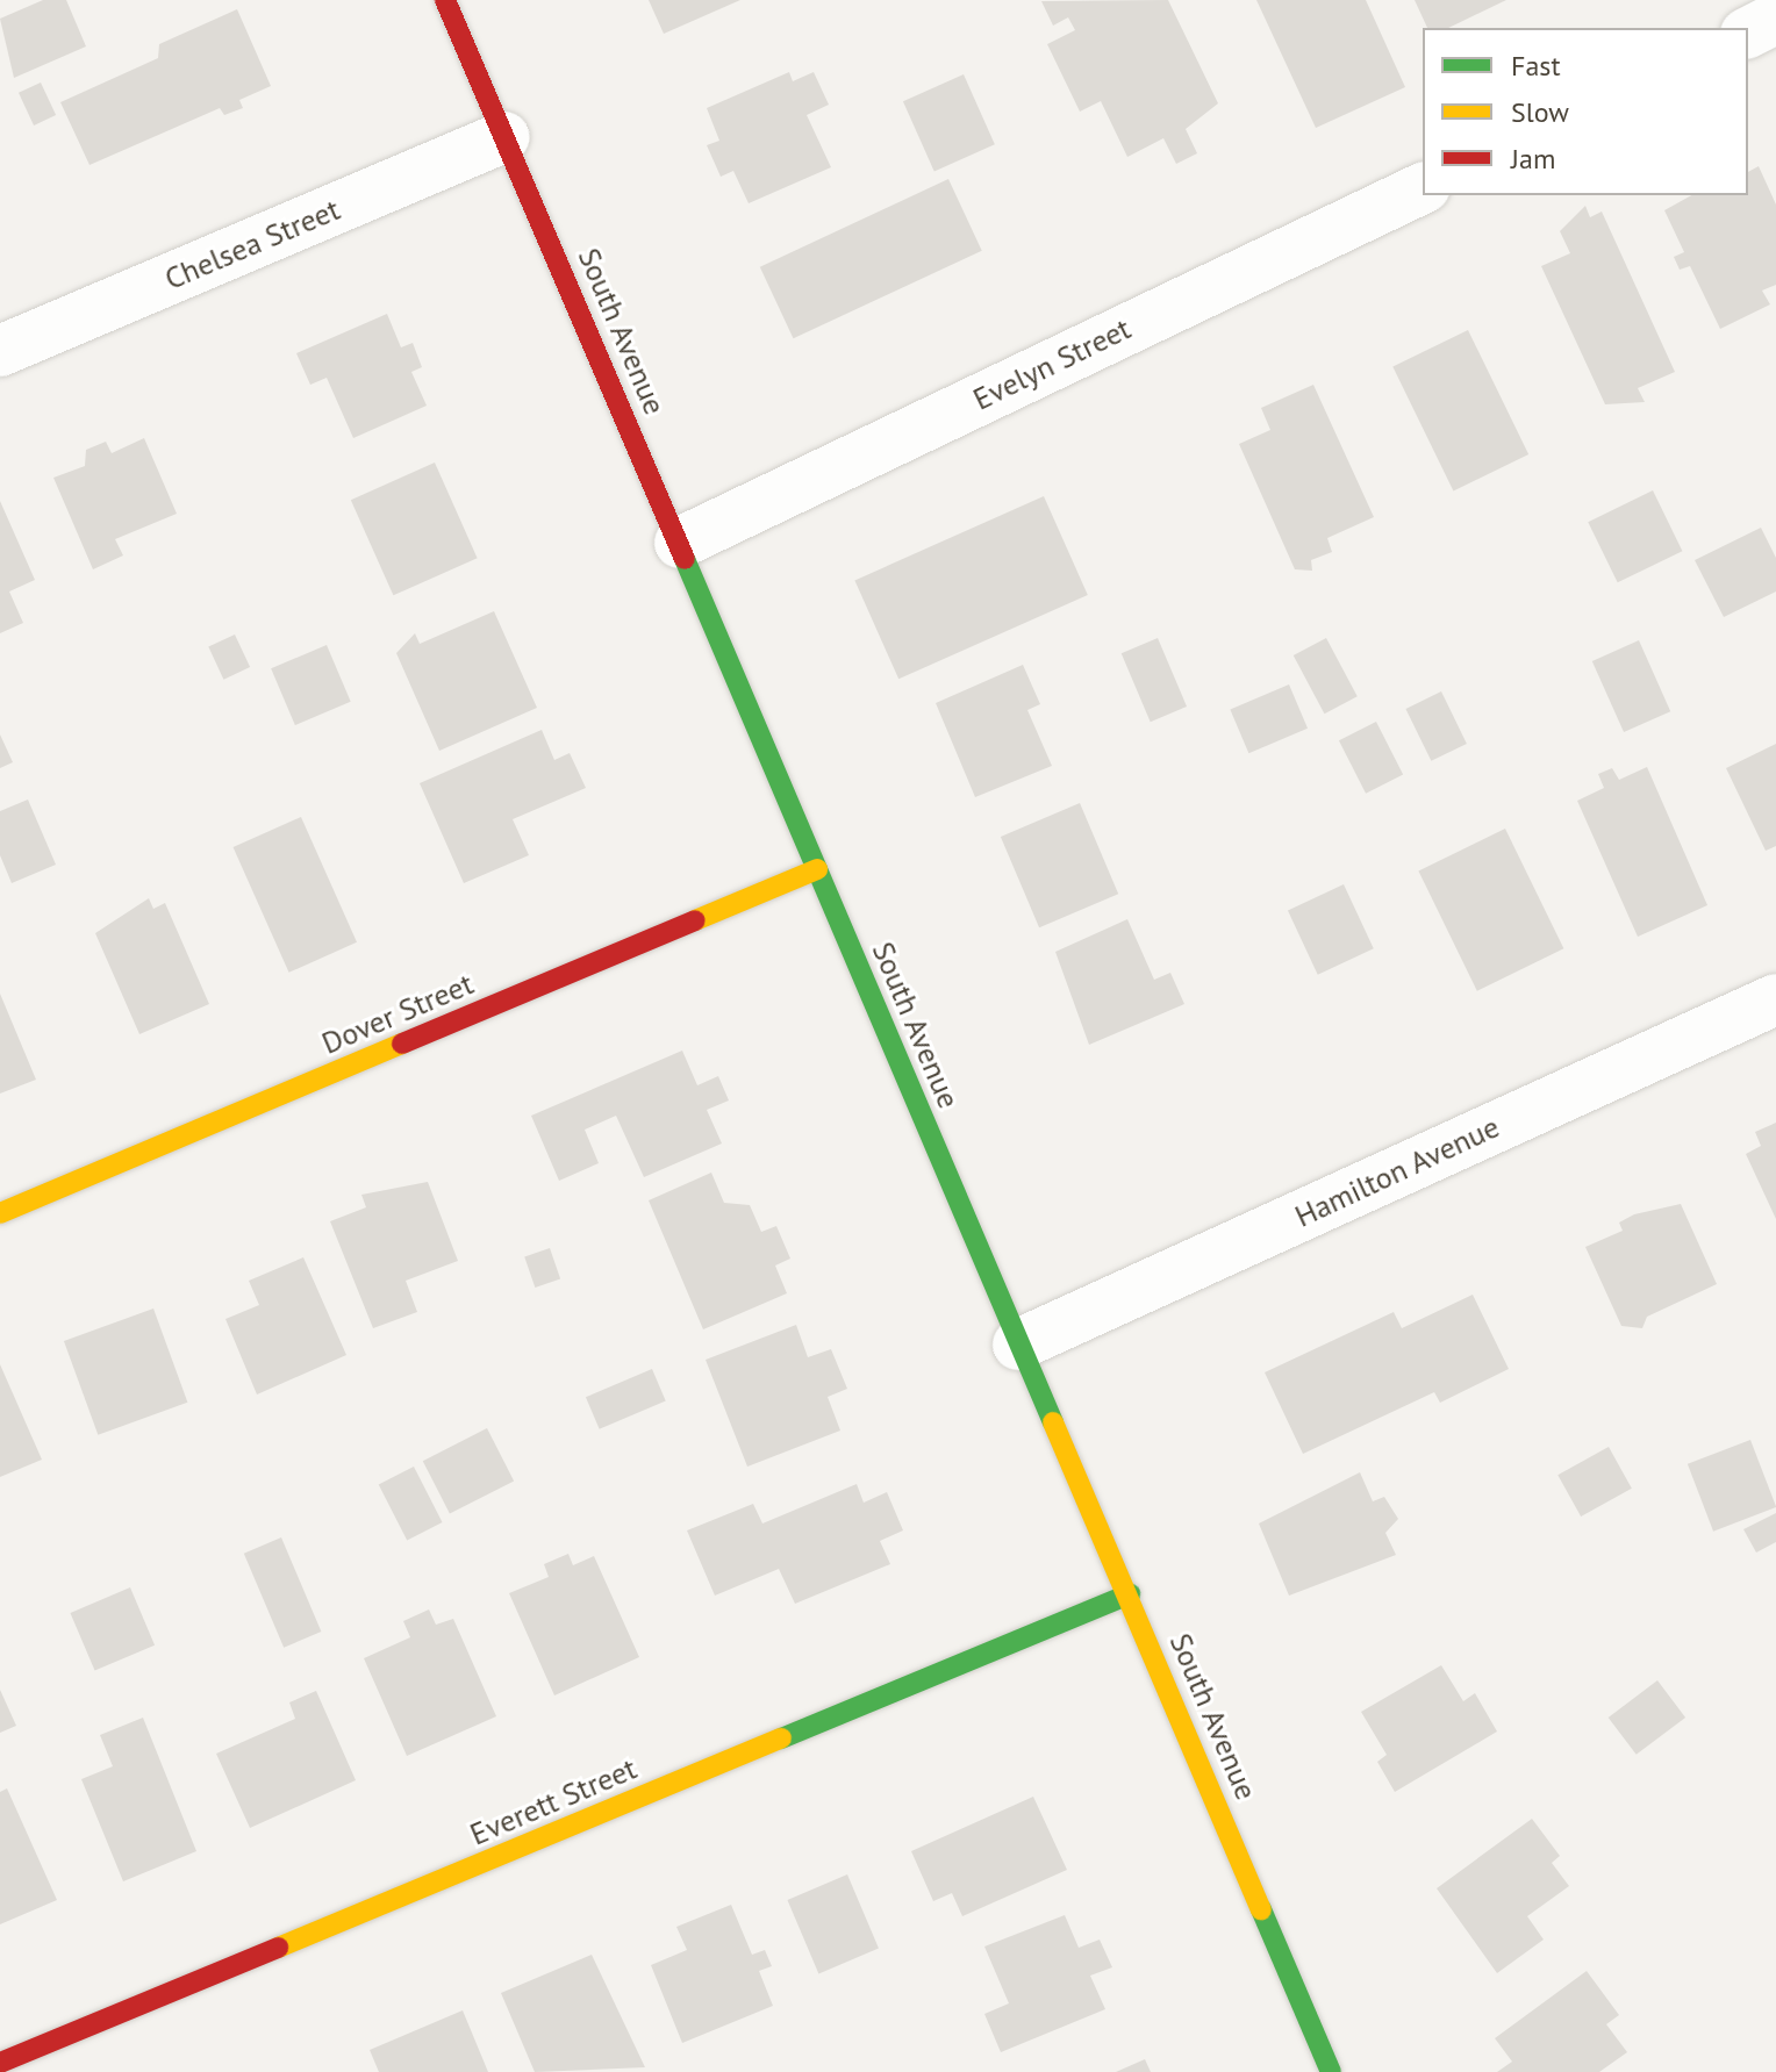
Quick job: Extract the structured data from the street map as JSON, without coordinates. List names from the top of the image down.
{
  "streets": {
    "main road": ["South Avenue", "Dover Street", "Everett Street"],
    "street": ["Chelsea Street", "Evelyn Street", "Hamilton Avenue"]
  },
  "crossings": [
    ["Chelsea Street", "South Avenue"],
    ["South Avenue", "Evelyn Street"],
    ["South Avenue", "Dover Street"],
    ["South Avenue", "Hamilton Avenue"],
    ["South Avenue", "Everett Street"]
  ],
  "legend": ["Fast", "Slow", "Jam"]
}
